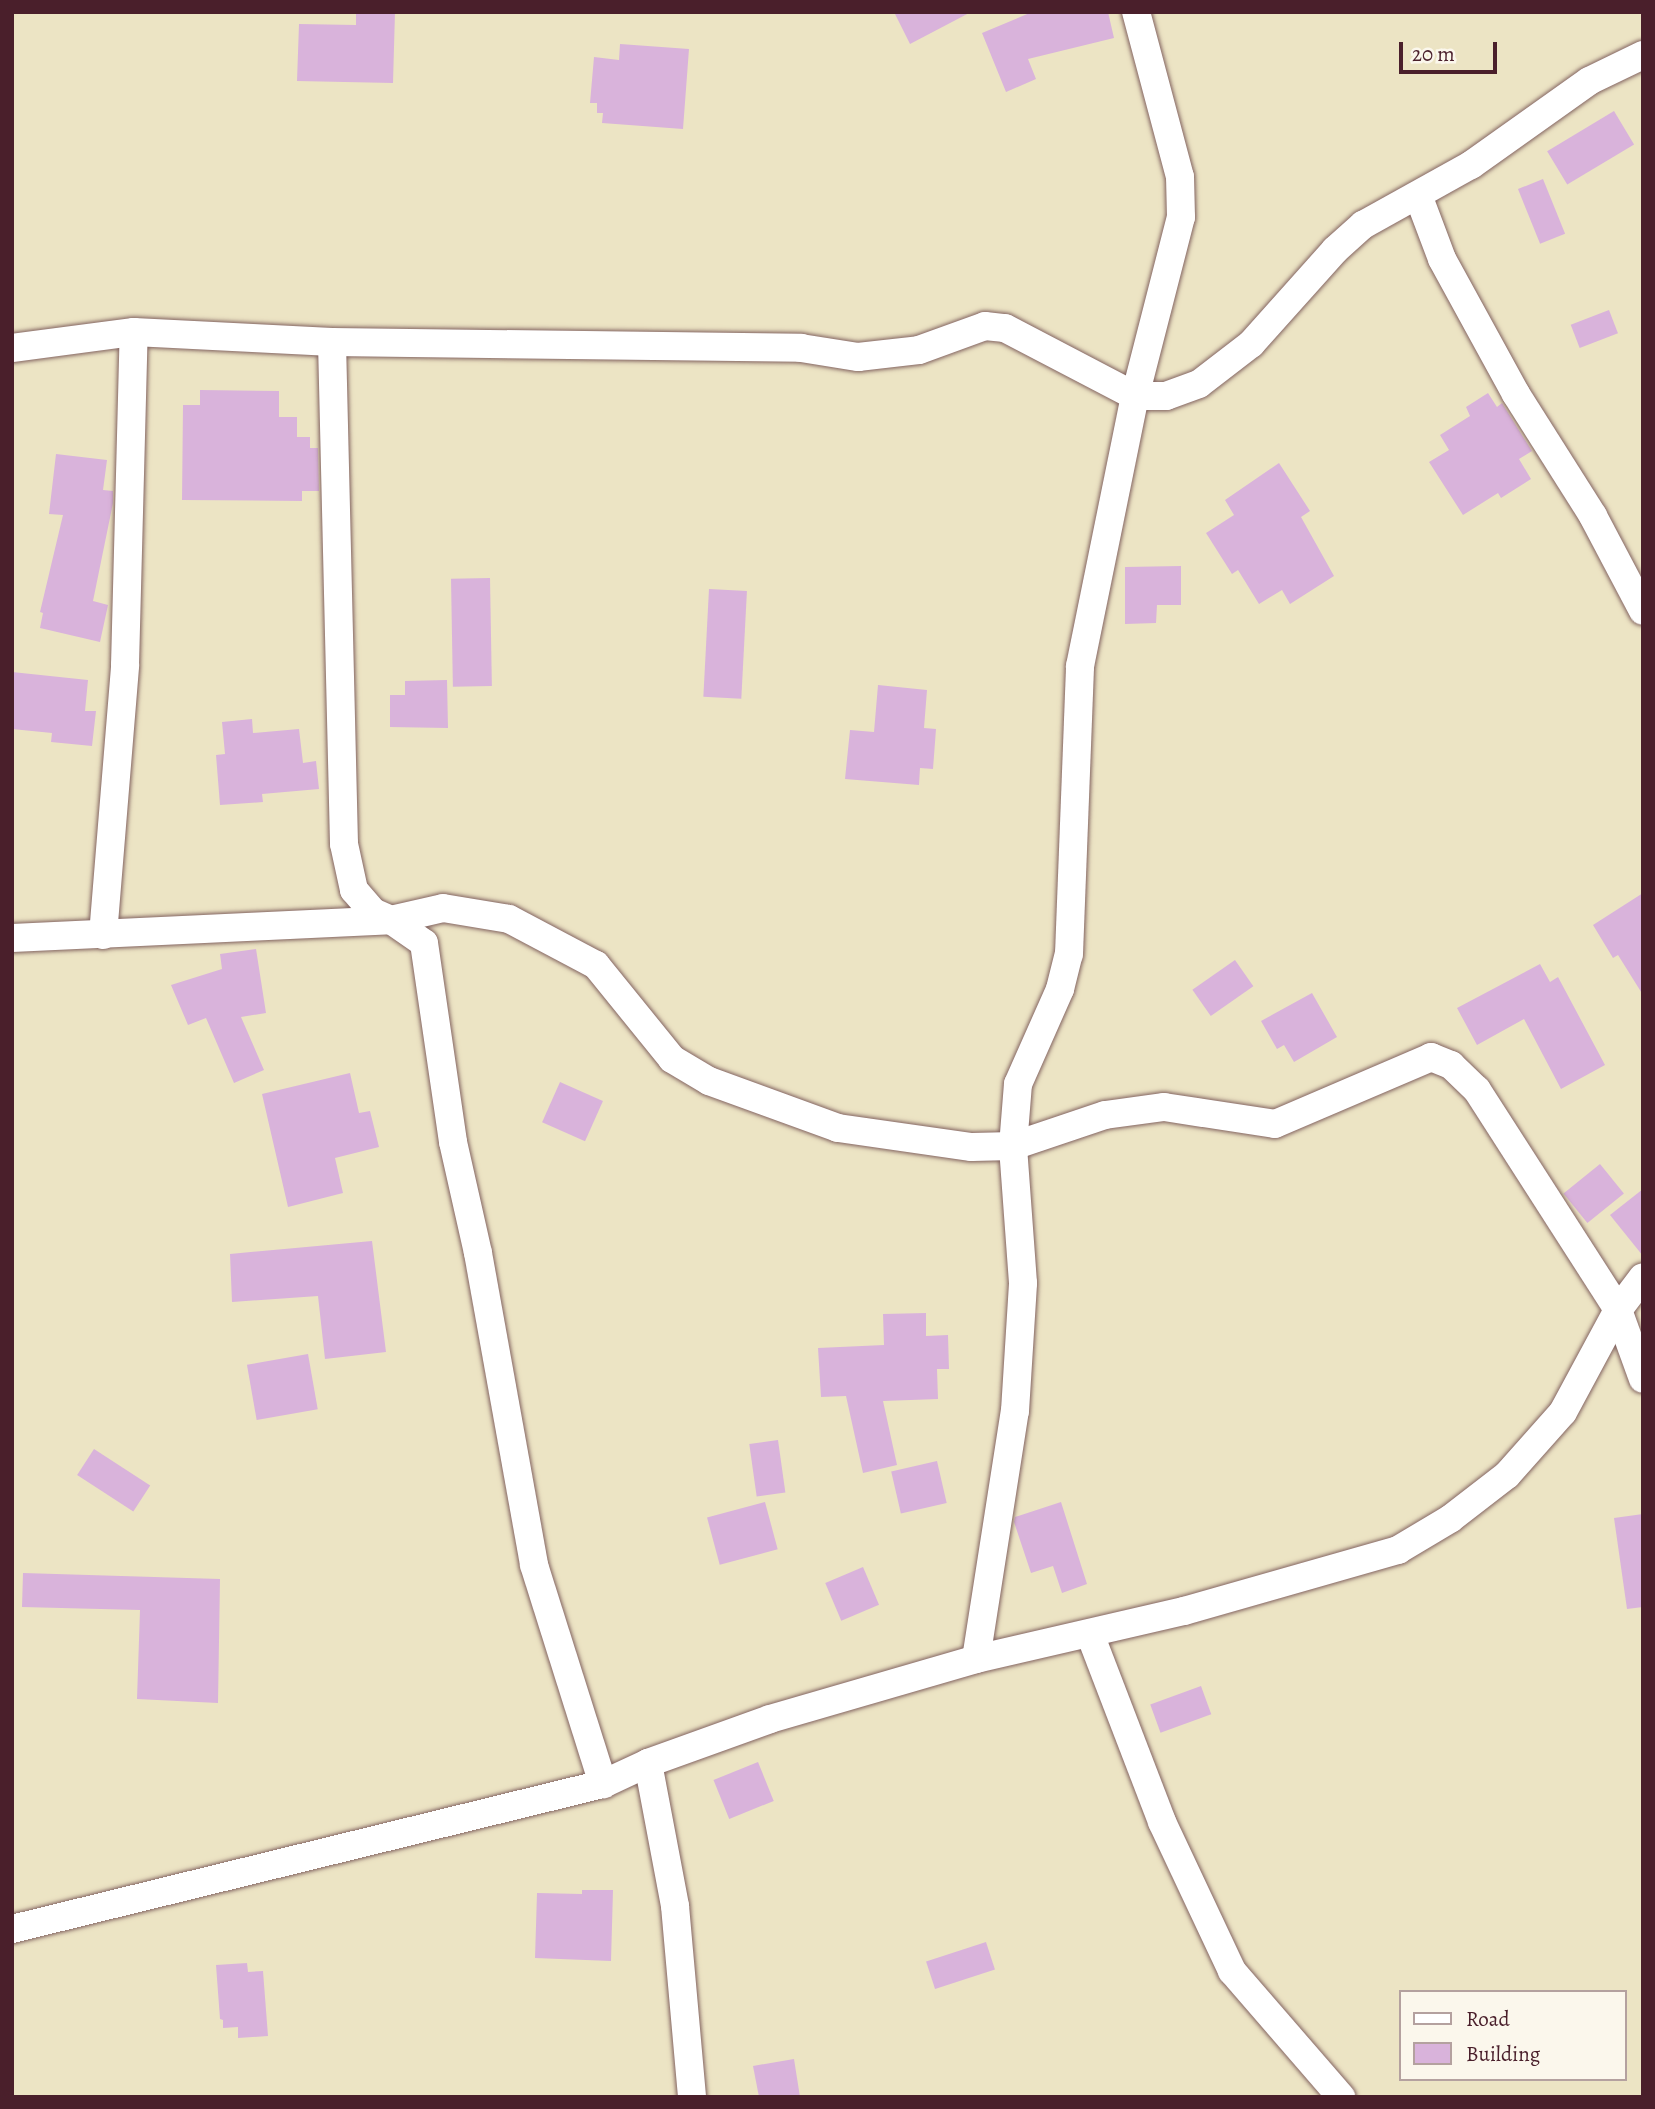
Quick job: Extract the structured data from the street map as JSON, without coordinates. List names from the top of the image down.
{
  "legend": ["Road", "Building"],
  "scale_bar": "20 m"
}
